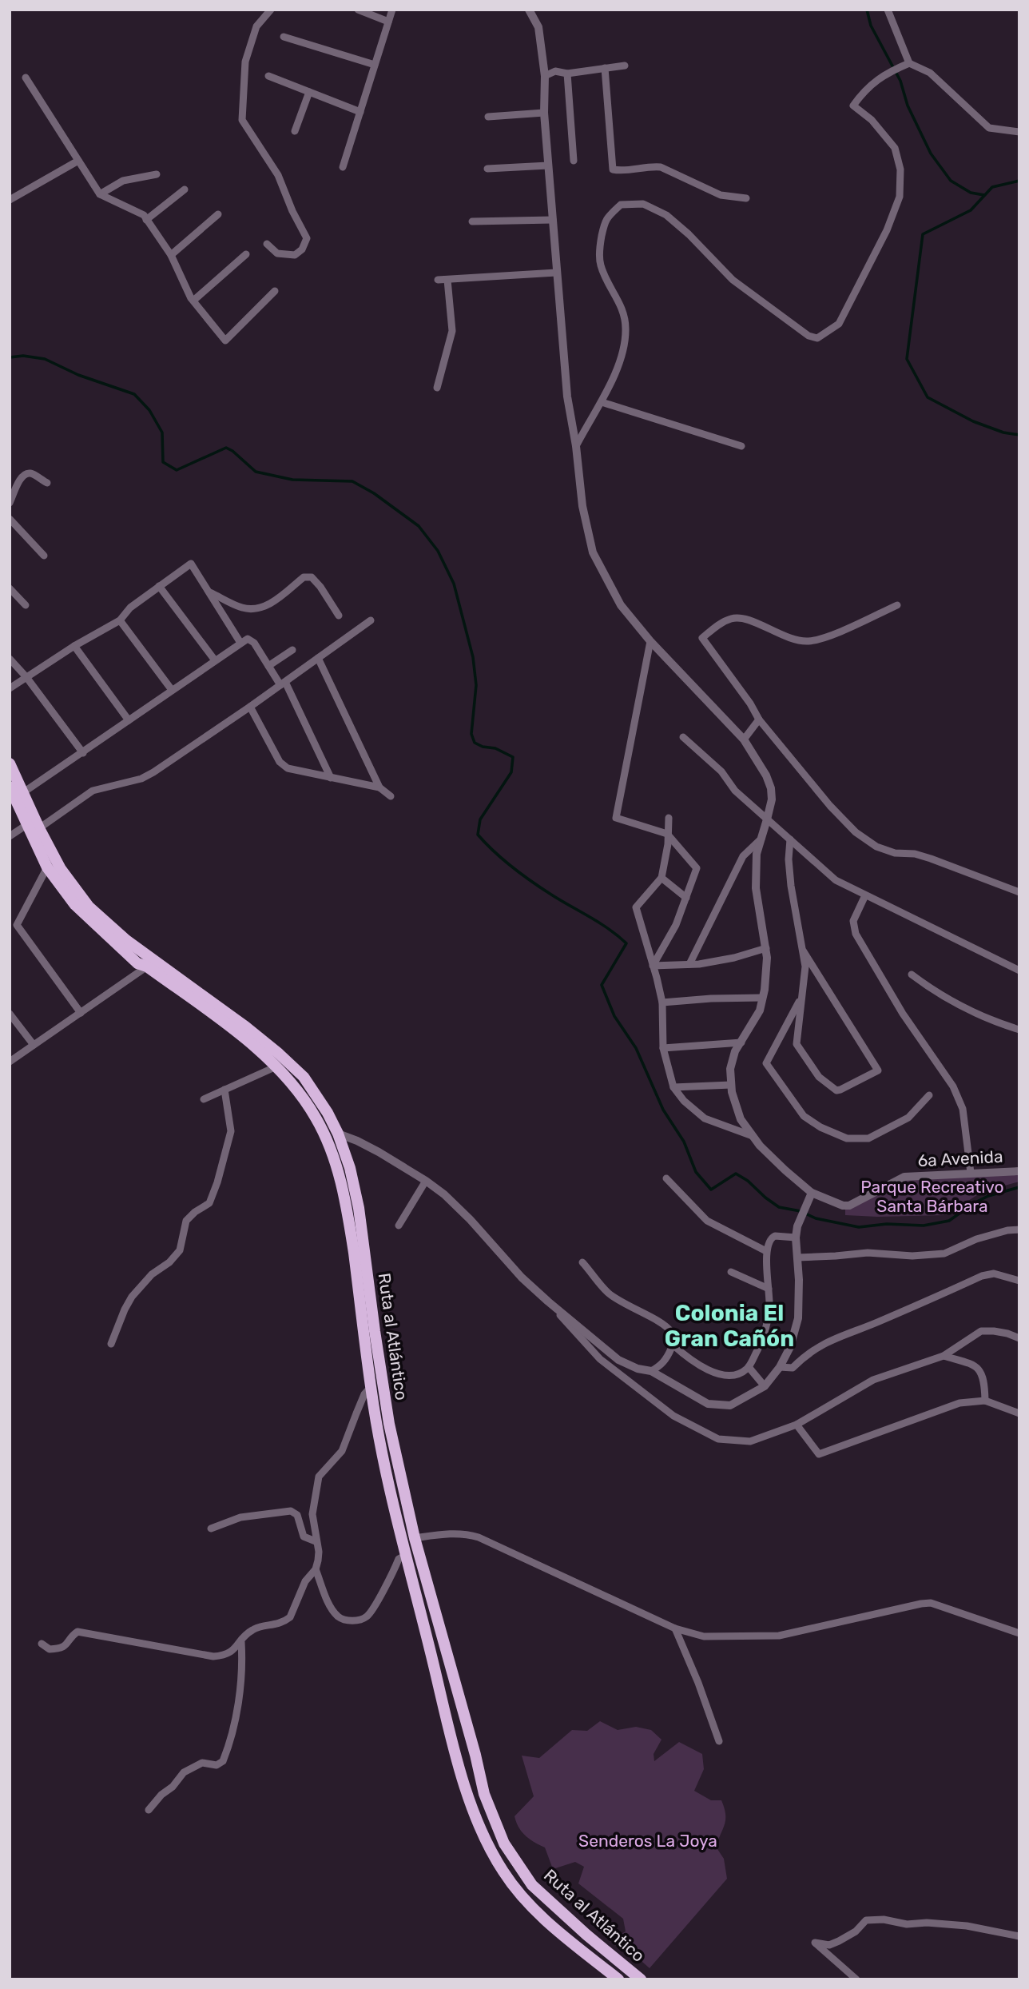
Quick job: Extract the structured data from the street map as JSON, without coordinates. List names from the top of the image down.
{
  "streets": {
    "highway": ["Ruta al Atlántico"],
    "street": ["6a Avenida"]
  },
  "districts": ["Colonia El Gran Cañón"],
  "parks": ["Parque Recreativo Santa Bárbara", "Senderos La Joya"]
}
